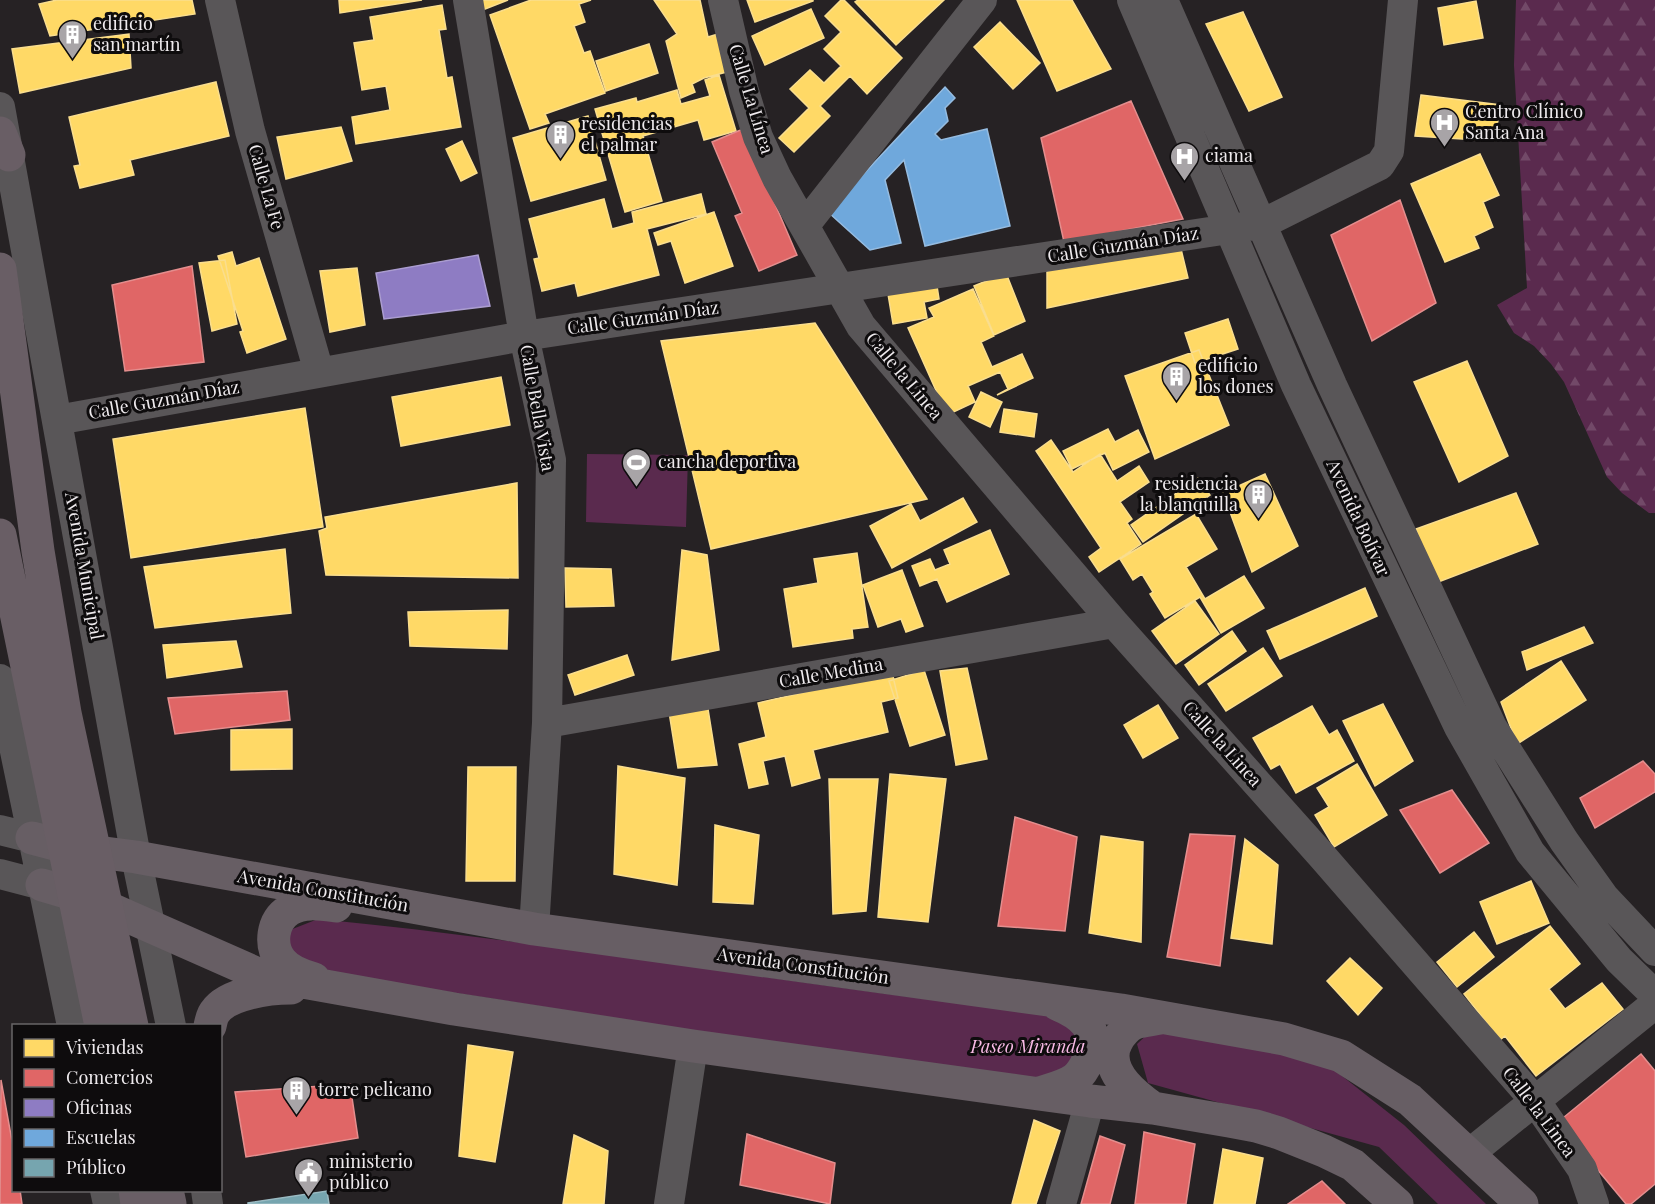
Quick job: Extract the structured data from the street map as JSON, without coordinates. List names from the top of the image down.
{
  "streets": {
    "main road": ["Avenida Constitución"],
    "street": [
      "Calle La Línea",
      "Calle La Fe",
      "Calle Guzmán Díaz",
      "Calle la Linea",
      "Calle Bella Vista",
      "Avenida Bolívar",
      "Avenida Municipal",
      "Calle Medina"
    ]
  },
  "crossings": [
    ["Calle La Línea", "Calle Guzmán Díaz"],
    ["Calle La Línea", "Calle la Linea"],
    ["Calle La Fe", "Calle Guzmán Díaz"],
    ["Calle Guzmán Díaz", "Calle la Linea"],
    ["Calle Guzmán Díaz", "Calle Bella Vista"],
    ["Calle Guzmán Díaz", "Avenida Bolívar"],
    ["Calle Guzmán Díaz", "Avenida Municipal"],
    ["Calle la Linea", "Calle Medina"],
    ["Calle Bella Vista", "Calle Medina"],
    ["Calle Bella Vista", "Avenida Constitución"],
    ["Avenida Municipal", "Avenida Constitución"]
  ],
  "parks": ["Paseo Miranda"],
  "places": {
    "building": [
      "edificio san martín",
      "residencias el palmar",
      "edificio los dones",
      "residencia la blanquilla",
      "torre pelicano"
    ],
    "hospital": ["Centro Clínico Santa Ana", "ciama"],
    "sports": ["cancha deportiva"],
    "public building": ["ministerio público"]
  },
  "legend": [
    "Viviendas",
    "Comercios",
    "Oficinas",
    "Escuelas",
    "Público"
  ]
}
